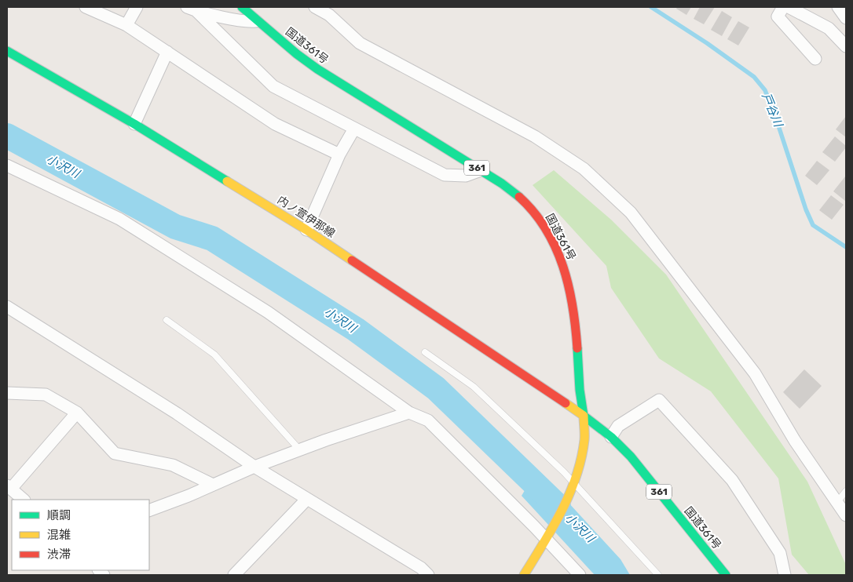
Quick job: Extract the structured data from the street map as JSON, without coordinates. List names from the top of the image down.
{
  "streets": {
    "main road": ["国道361号", "361", "内ノ萱伊那線"]
  },
  "crossings": [
    ["国道361号", "内ノ萱伊那線"]
  ],
  "water": ["戸谷川", "小沢川"],
  "legend": ["順調", "混雑", "渋滞"]
}
